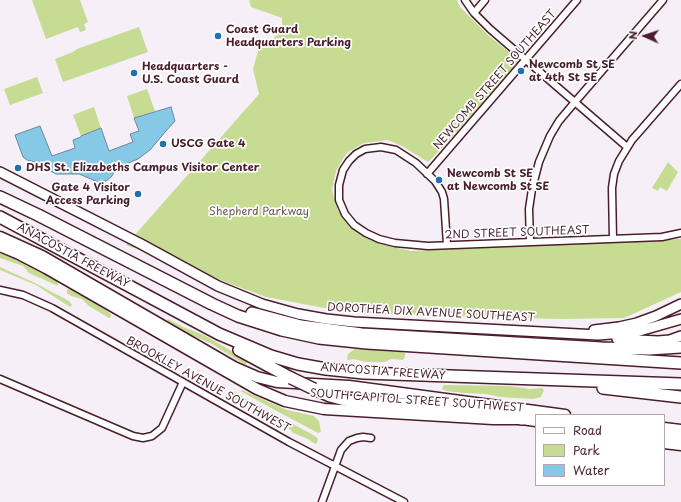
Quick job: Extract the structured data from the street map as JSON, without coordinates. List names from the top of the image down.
{
  "streets": {
    "highway": ["ANACOSTIA FREEWAY"],
    "main road": ["DOROTHEA DIX AVENUE SOUTHEAST", "SOUTH CAPITOL STREET SOUTHWEST"],
    "street": ["NEWCOMB STREET SOUTHEAST", "2ND STREET SOUTHEAST", "BROOKLEY AVENUE SOUTHWEST"]
  },
  "crossings": [
    ["NEWCOMB STREET SOUTHEAST", "2ND STREET SOUTHEAST"]
  ],
  "parks": ["Shepherd Parkway"],
  "places": [
    "Coast Guard Headquarters Parking",
    "Newcomb St SE at 4th St SE",
    "Headquarters - U.S. Coast Guard",
    "USCG Gate 4",
    "DHS St. Elizabeths Campus Visitor Center",
    "Newcomb St SE at Newcomb St SE",
    "Gate 4 Visitor Access Parking"
  ],
  "legend": ["Road", "Park", "Water"],
  "north": "left"
}
